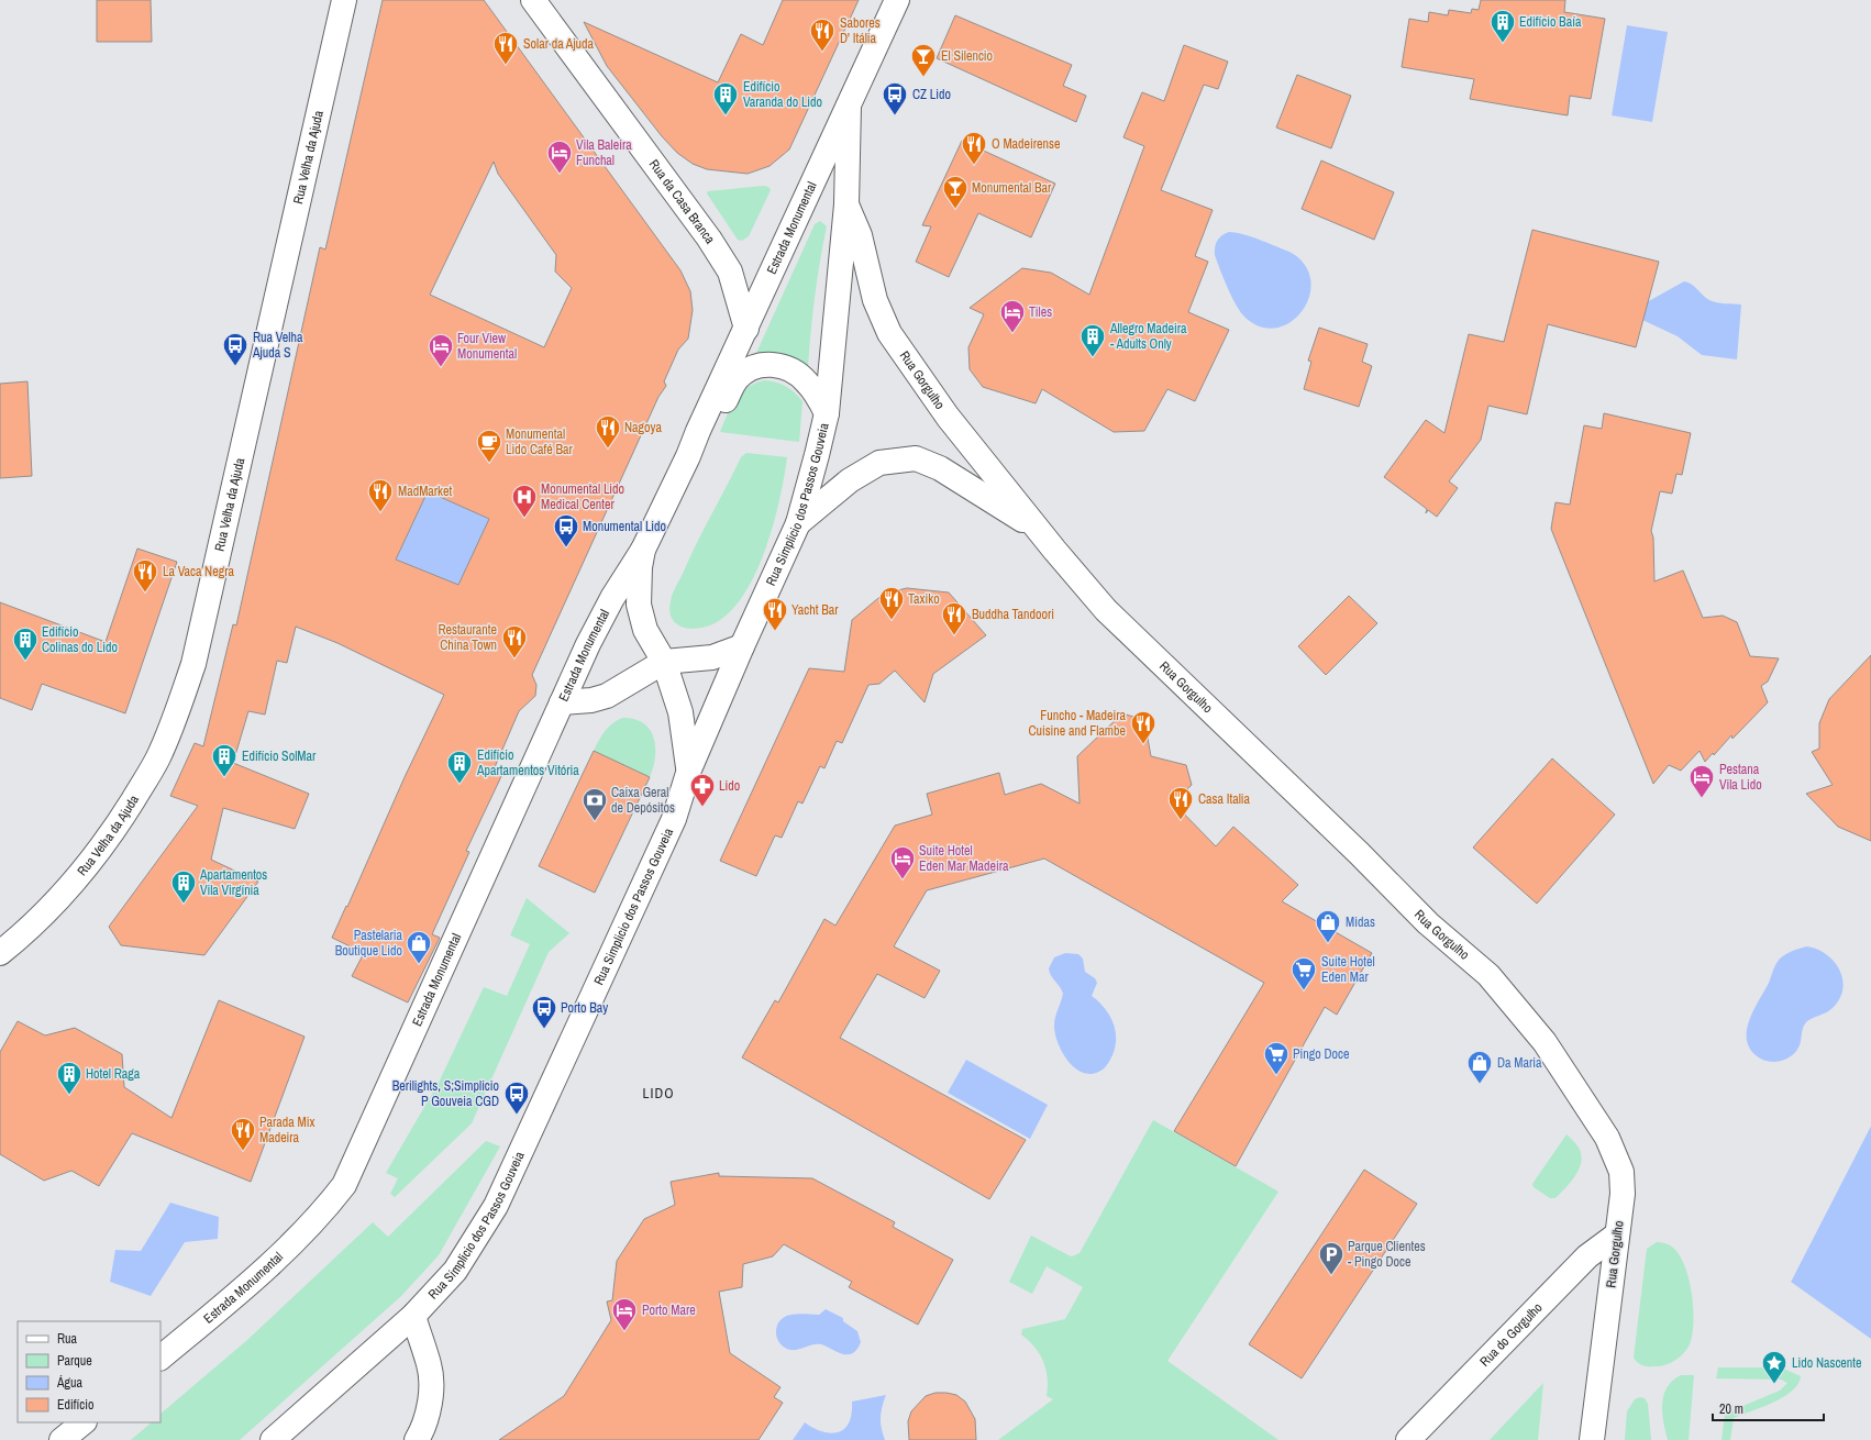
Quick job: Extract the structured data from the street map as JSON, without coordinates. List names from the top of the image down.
{
  "streets": {
    "street": [
      "Rua Velha da Ajuda",
      "Rua da Casa Branca",
      "Estrada Monumental",
      "Rua Gorgulho",
      "Rua Simplicio dos Passos Gouveia",
      "Rua do Gorgulho"
    ]
  },
  "crossings": [
    ["Rua da Casa Branca", "Estrada Monumental"],
    ["Estrada Monumental", "Rua Simplicio dos Passos Gouveia"],
    ["Rua Gorgulho", "Rua Simplicio dos Passos Gouveia"],
    ["Rua Gorgulho", "Rua do Gorgulho"]
  ],
  "districts": ["LIDO"],
  "places": {
    "building": [
      "Edifício Baía",
      "Edifício Varanda do Lido",
      "Allegro Madeira - Adults Only",
      "Edifício Colinas do Lido",
      "Edifício SolMar",
      "Edifício Apartamentos Vitória",
      "Apartamentos Vila Virgínia",
      "Hotel Raga"
    ],
    "restaurant": [
      "Sabores D' Itália",
      "Solar da Ajuda",
      "O Madeirense",
      "Nagoya",
      "MadMarket",
      "La Vaca Negra",
      "Taxiko",
      "Yacht Bar",
      "Buddha Tandoori",
      "Restaurante China Town",
      "Funcho - Madeira Cuisine and Flambe",
      "Casa Italia",
      "Parada Mix Madeira"
    ],
    "bar": ["El Silencio", "Monumental Bar"],
    "bus stop": [
      "CZ Lido",
      "Rua Velha Ajuda S",
      "Monumental Lido",
      "Porto Bay",
      "Berilights, S;Simplicio P Gouveia CGD"
    ],
    "hotel": [
      "Vila Baleira Funchal",
      "Tiles",
      "Four View Monumental",
      "Pestana Vila Lido",
      "Suite Hotel Eden Mar Madeira",
      "Porto Mare"
    ],
    "cafe": ["Monumental Lido Café Bar"],
    "hospital": ["Monumental Lido Medical Center"],
    "pharmacy": ["Lido"],
    "bank": ["Caixa Geral de Depósitos"],
    "shop": ["Midas", "Pastelaria Boutique Lido", "Da Maria"],
    "supermarket": ["Suite Hotel Eden Mar", "Pingo Doce"],
    "parking": ["Parque Clientes - Pingo Doce"],
    "place": ["Lido Nascente"]
  },
  "legend": [
    "Rua",
    "Parque",
    "Água",
    "Edifício"
  ],
  "scale_bar": "20 m"
}
